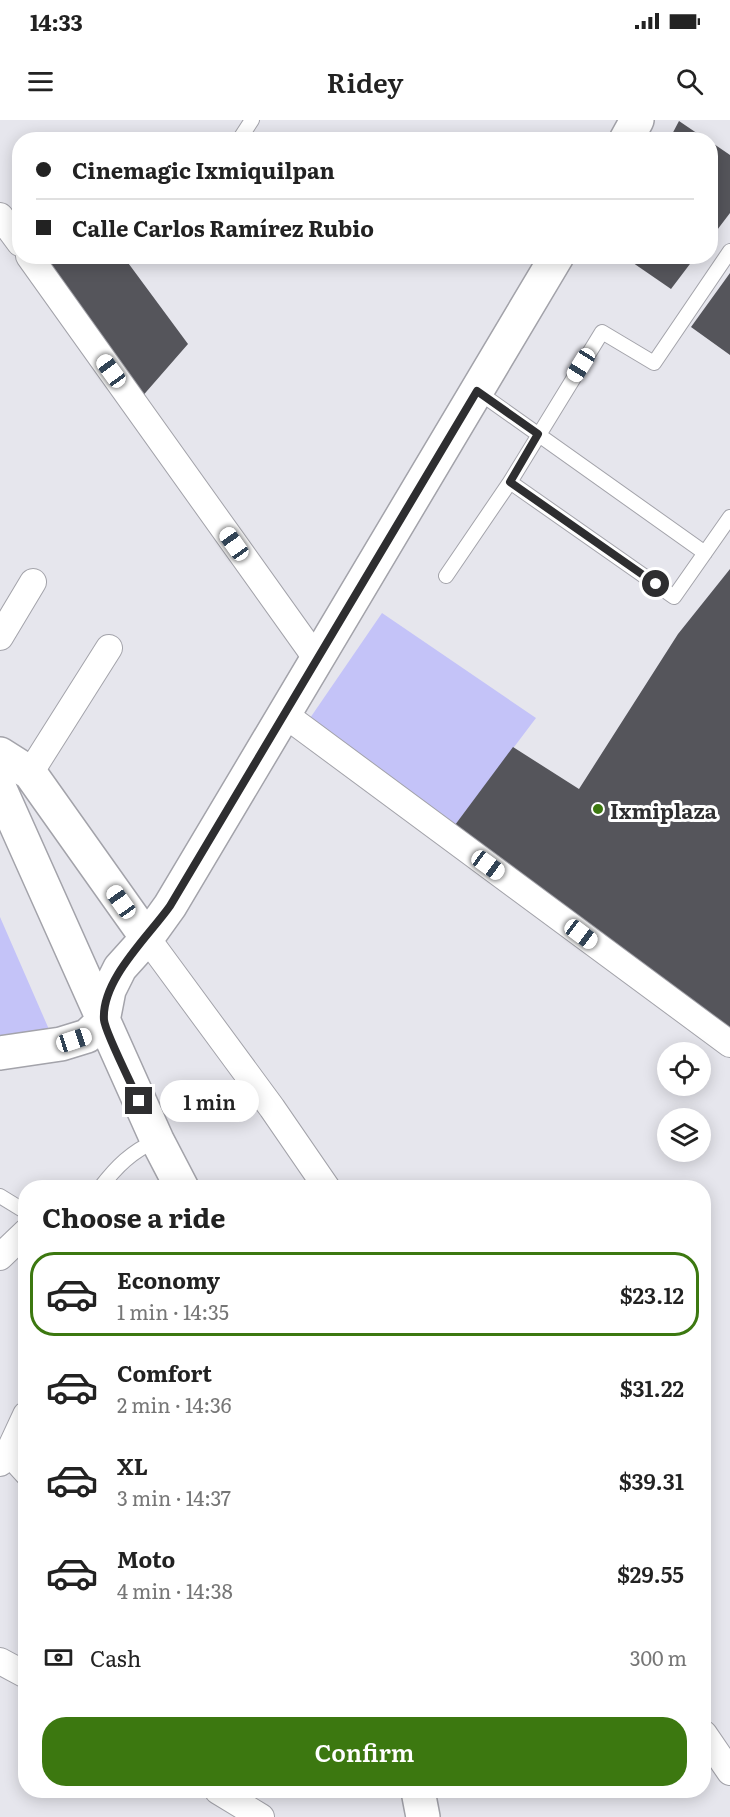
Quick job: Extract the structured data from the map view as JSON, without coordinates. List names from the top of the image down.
{
  "places": ["Ixmiplaza"],
  "page": {
    "status": "14:33",
    "header": "Ridey",
    "banner": ["Cinemagic Ixmiquilpan", "Calle Carlos Ramírez Rubio"],
    "bubble": "1 min",
    "heading": "Choose a ride",
    "list": [
      {
        "name": "Economy",
        "note": "1 min · 14:35",
        "value": "$23.12"
      },
      {
        "name": "Comfort",
        "note": "2 min · 14:36",
        "value": "$31.22"
      },
      {
        "name": "XL",
        "note": "3 min · 14:37",
        "value": "$39.31"
      },
      {
        "name": "Moto",
        "note": "4 min · 14:38",
        "value": "$29.55"
      }
    ],
    "pay": ["Cash", "300 m"],
    "buttons": "Confirm"
  }
}
